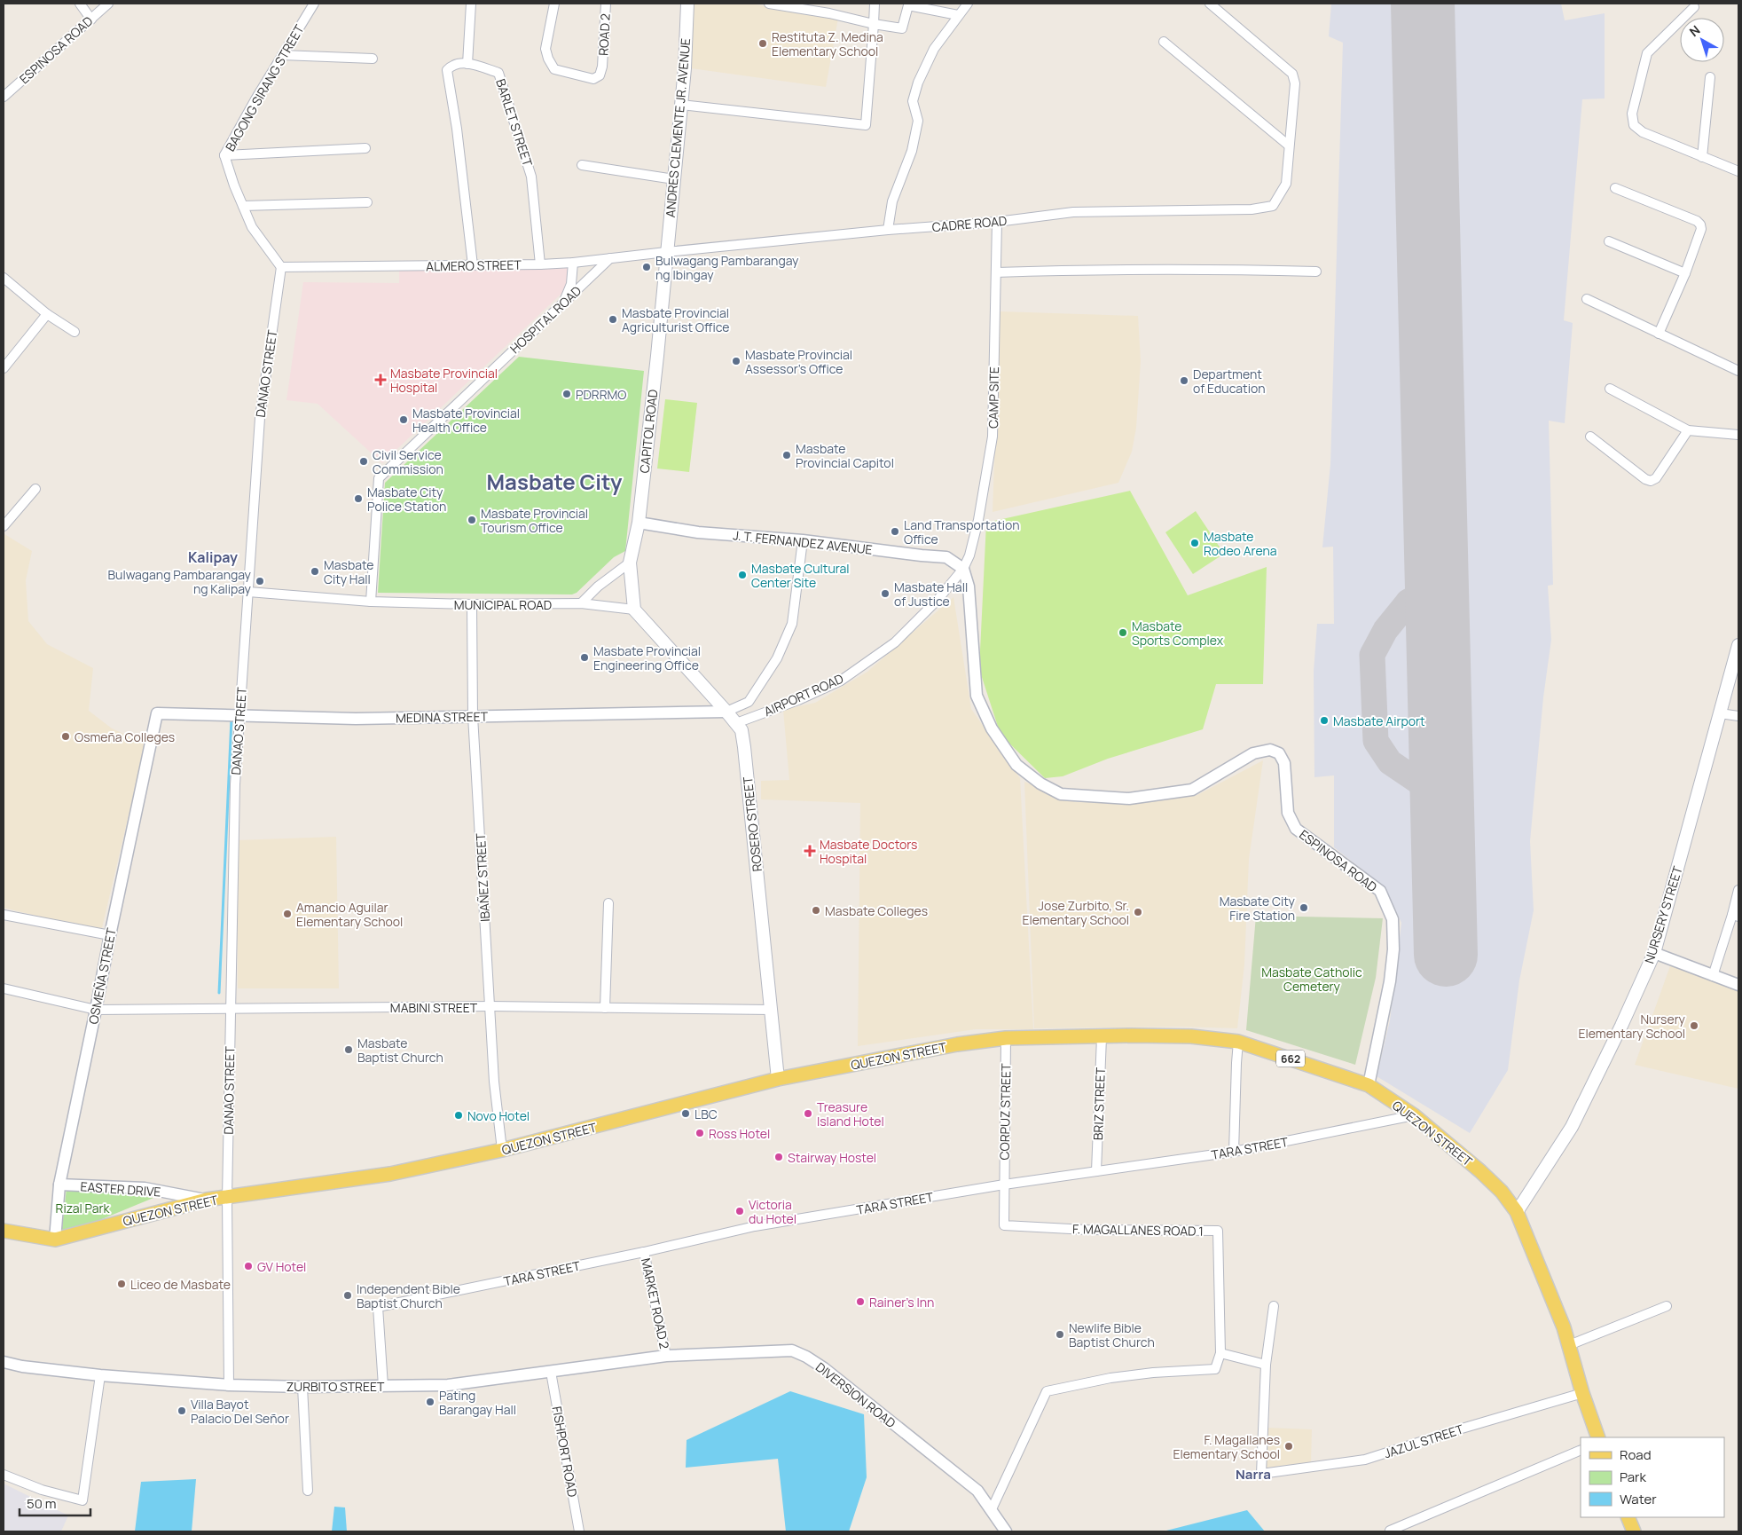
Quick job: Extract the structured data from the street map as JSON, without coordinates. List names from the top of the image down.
{
  "streets": {
    "main road": [
      "ANDRES CLEMENTE JR. AVENUE",
      "CAPITOL ROAD",
      "ROSERO STREET",
      "NURSERY STREET",
      "QUEZON STREET",
      "662"
    ],
    "street": [
      "ROAD 2",
      "ESPINOSA ROAD",
      "BAGONG SIRANG STREET",
      "BARLET STREET",
      "CADRE ROAD",
      "ALMERO STREET",
      "HOSPITAL ROAD",
      "DANAO STREET",
      "CAMP SITE",
      "J. T. FERNANDEZ AVENUE",
      "MUNICIPAL ROAD",
      "AIRPORT ROAD",
      "MEDINA STREET",
      "IBAÑEZ STREET",
      "OSMEÑA STREET",
      "MABINI STREET",
      "BRIZ STREET",
      "CORPUZ STREET",
      "TARA STREET",
      "EASTER DRIVE",
      "F. MAGALLANES ROAD 1",
      "MARKET ROAD 2",
      "ZURBITO STREET",
      "DIVERSION ROAD",
      "JAZUL STREET",
      "FISHPORT ROAD"
    ]
  },
  "crossings": [
    ["ESPINOSA ROAD", "CAMP SITE"],
    ["ESPINOSA ROAD", "J. T. FERNANDEZ AVENUE"],
    ["ESPINOSA ROAD", "AIRPORT ROAD"],
    ["ESPINOSA ROAD", "QUEZON STREET"],
    ["BAGONG SIRANG STREET", "ALMERO STREET"],
    ["BAGONG SIRANG STREET", "DANAO STREET"],
    ["BARLET STREET", "ALMERO STREET"],
    ["ANDRES CLEMENTE JR. AVENUE", "CADRE ROAD"],
    ["ANDRES CLEMENTE JR. AVENUE", "ALMERO STREET"],
    ["ANDRES CLEMENTE JR. AVENUE", "CAPITOL ROAD"],
    ["CADRE ROAD", "ALMERO STREET"],
    ["CADRE ROAD", "CAMP SITE"],
    ["CADRE ROAD", "CAPITOL ROAD"],
    ["ALMERO STREET", "HOSPITAL ROAD"],
    ["ALMERO STREET", "DANAO STREET"],
    ["ALMERO STREET", "CAPITOL ROAD"],
    ["HOSPITAL ROAD", "MUNICIPAL ROAD"],
    ["DANAO STREET", "MUNICIPAL ROAD"],
    ["DANAO STREET", "MEDINA STREET"],
    ["DANAO STREET", "MABINI STREET"],
    ["DANAO STREET", "QUEZON STREET"],
    ["DANAO STREET", "ZURBITO STREET"],
    ["CAMP SITE", "J. T. FERNANDEZ AVENUE"],
    ["CAMP SITE", "AIRPORT ROAD"],
    ["CAPITOL ROAD", "J. T. FERNANDEZ AVENUE"],
    ["CAPITOL ROAD", "MUNICIPAL ROAD"],
    ["CAPITOL ROAD", "ROSERO STREET"],
    ["J. T. FERNANDEZ AVENUE", "AIRPORT ROAD"],
    ["MUNICIPAL ROAD", "ROSERO STREET"],
    ["MUNICIPAL ROAD", "IBAÑEZ STREET"],
    ["AIRPORT ROAD", "ROSERO STREET"],
    ["MEDINA STREET", "ROSERO STREET"],
    ["MEDINA STREET", "IBAÑEZ STREET"],
    ["MEDINA STREET", "OSMEÑA STREET"],
    ["ROSERO STREET", "MABINI STREET"],
    ["ROSERO STREET", "QUEZON STREET"],
    ["IBAÑEZ STREET", "MABINI STREET"],
    ["IBAÑEZ STREET", "QUEZON STREET"],
    ["NURSERY STREET", "QUEZON STREET"],
    ["OSMEÑA STREET", "MABINI STREET"],
    ["OSMEÑA STREET", "QUEZON STREET"],
    ["OSMEÑA STREET", "EASTER DRIVE"],
    ["QUEZON STREET", "BRIZ STREET"],
    ["QUEZON STREET", "CORPUZ STREET"],
    ["QUEZON STREET", "TARA STREET"],
    ["QUEZON STREET", "EASTER DRIVE"],
    ["QUEZON STREET", "JAZUL STREET"],
    ["BRIZ STREET", "TARA STREET"],
    ["CORPUZ STREET", "TARA STREET"],
    ["CORPUZ STREET", "F. MAGALLANES ROAD 1"],
    ["TARA STREET", "F. MAGALLANES ROAD 1"],
    ["TARA STREET", "MARKET ROAD 2"],
    ["TARA STREET", "ZURBITO STREET"],
    ["MARKET ROAD 2", "ZURBITO STREET"],
    ["MARKET ROAD 2", "DIVERSION ROAD"],
    ["ZURBITO STREET", "DIVERSION ROAD"],
    ["ZURBITO STREET", "FISHPORT ROAD"]
  ],
  "districts": ["Masbate City", "Kalipay", "Narra"],
  "parks": ["Masbate Catholic Cemetery", "Rizal Park"],
  "places": {
    "other": [
      "Restituta Z. Medina Elementary School",
      "Bulwagang Pambarangay ng Ibingay",
      "Masbate Provincial Agriculturist Office",
      "Masbate Provincial Assessor's Office",
      "Department of Education",
      "PDRRMO",
      "Masbate Provincial Health Office",
      "Masbate Provincial Capitol",
      "Civil Service Commission",
      "Masbate City Police Station",
      "Masbate Provincial Tourism Office",
      "Land Transportation Office",
      "Masbate Rodeo Arena",
      "Masbate City Hall",
      "Masbate Cultural Center Site",
      "Bulwagang Pambarangay ng Kalipay",
      "Masbate Hall of Justice",
      "Masbate Sports Complex",
      "Masbate Provincial Engineering Office",
      "Masbate Airport",
      "Osmeña Colleges",
      "Masbate City Fire Station",
      "Masbate Colleges",
      "Jose Zurbito, Sr. Elementary School",
      "Amancio Aguilar Elementary School",
      "Nursery Elementary School",
      "Masbate Baptist Church",
      "LBC",
      "Treasure Island Hotel",
      "Novo Hotel",
      "Ross Hotel",
      "Stairway Hostel",
      "Victoria du Hotel",
      "GV Hotel",
      "Liceo de Masbate",
      "Independent Bible Baptist Church",
      "Rainer's Inn",
      "Newlife Bible Baptist Church",
      "Pating Barangay Hall",
      "Villa Bayot Palacio Del Señor",
      "F. Magallanes Elementary School"
    ],
    "health": ["Masbate Provincial Hospital", "Masbate Doctors Hospital"]
  },
  "legend": ["Road", "Park", "Water"],
  "scale_bar": "50 m",
  "north": "top left"
}
